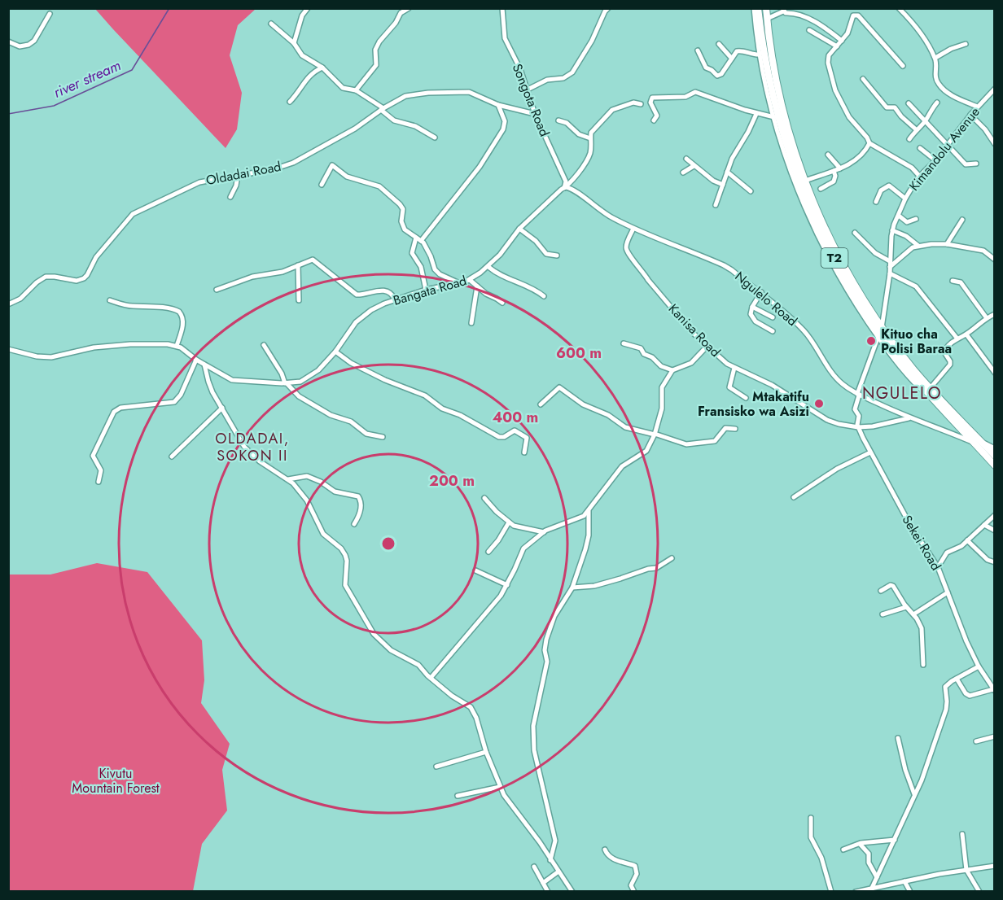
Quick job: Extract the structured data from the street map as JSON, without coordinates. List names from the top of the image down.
{
  "streets": {
    "highway": ["T2"],
    "street": [
      "Songota Road",
      "Kimandolu Avenue",
      "Oldadai Road",
      "Bangata Road",
      "Ngulelo Road",
      "Kanisa Road",
      "Sekei Road"
    ]
  },
  "crossings": [
    ["Songota Road", "Oldadai Road"],
    ["Songota Road", "Bangata Road"],
    ["Songota Road", "Ngulelo Road"],
    ["Kimandolu Avenue", "T2"],
    ["Kimandolu Avenue", "Ngulelo Road"],
    ["Kimandolu Avenue", "Sekei Road"],
    ["T2", "Ngulelo Road"],
    ["Bangata Road", "Ngulelo Road"],
    ["Ngulelo Road", "Kanisa Road"],
    ["Ngulelo Road", "Sekei Road"],
    ["Kanisa Road", "Sekei Road"]
  ],
  "districts": ["NGULELO", "OLDADAI, SOKON II"],
  "water": ["river stream"],
  "parks": ["Kivutu Mountain Forest"],
  "places": ["Kituo cha Polisi Baraa", "Mtakatifu Fransisko wa Asizi"],
  "rings": ["600 m", "400 m", "200 m"]
}
